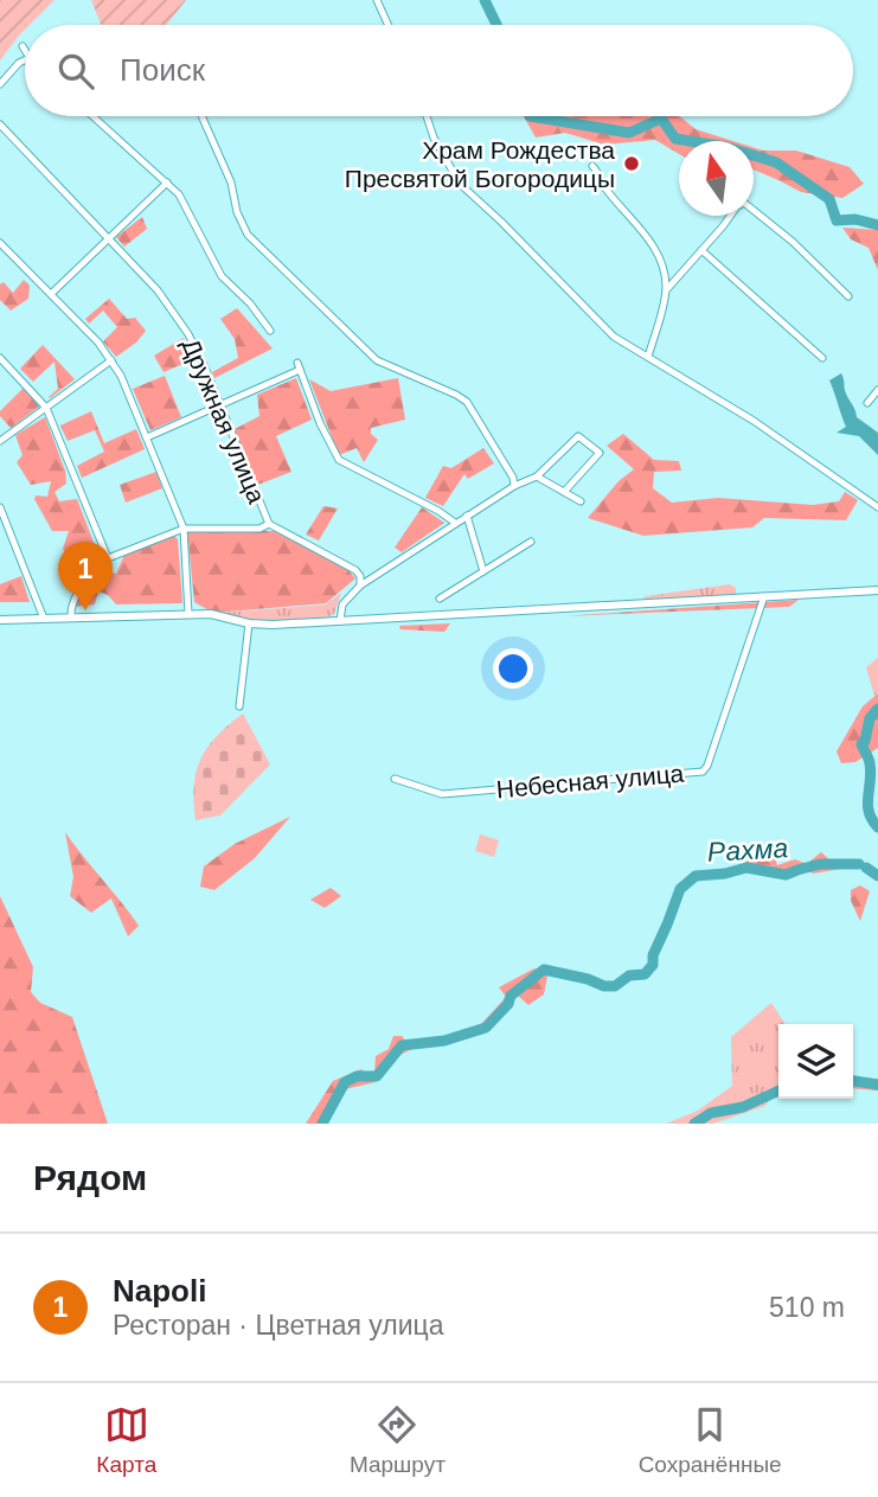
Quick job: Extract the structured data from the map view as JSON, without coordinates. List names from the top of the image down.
{
  "streets": {
    "street": ["Дружная улица", "Небесная улица"]
  },
  "water": ["Рахма"],
  "places": ["Храм Рождества Пресвятой Богородицы"],
  "north": "top",
  "page": {
    "search": "Поиск",
    "pins": "1",
    "heading": "Рядом",
    "list": [
      {
        "mark": "1",
        "name": "Napoli",
        "note": "Ресторан · Цветная улица",
        "value": "510 m"
      }
    ],
    "nav": ["Карта", "Маршрут", "Сохранённые"]
  }
}
